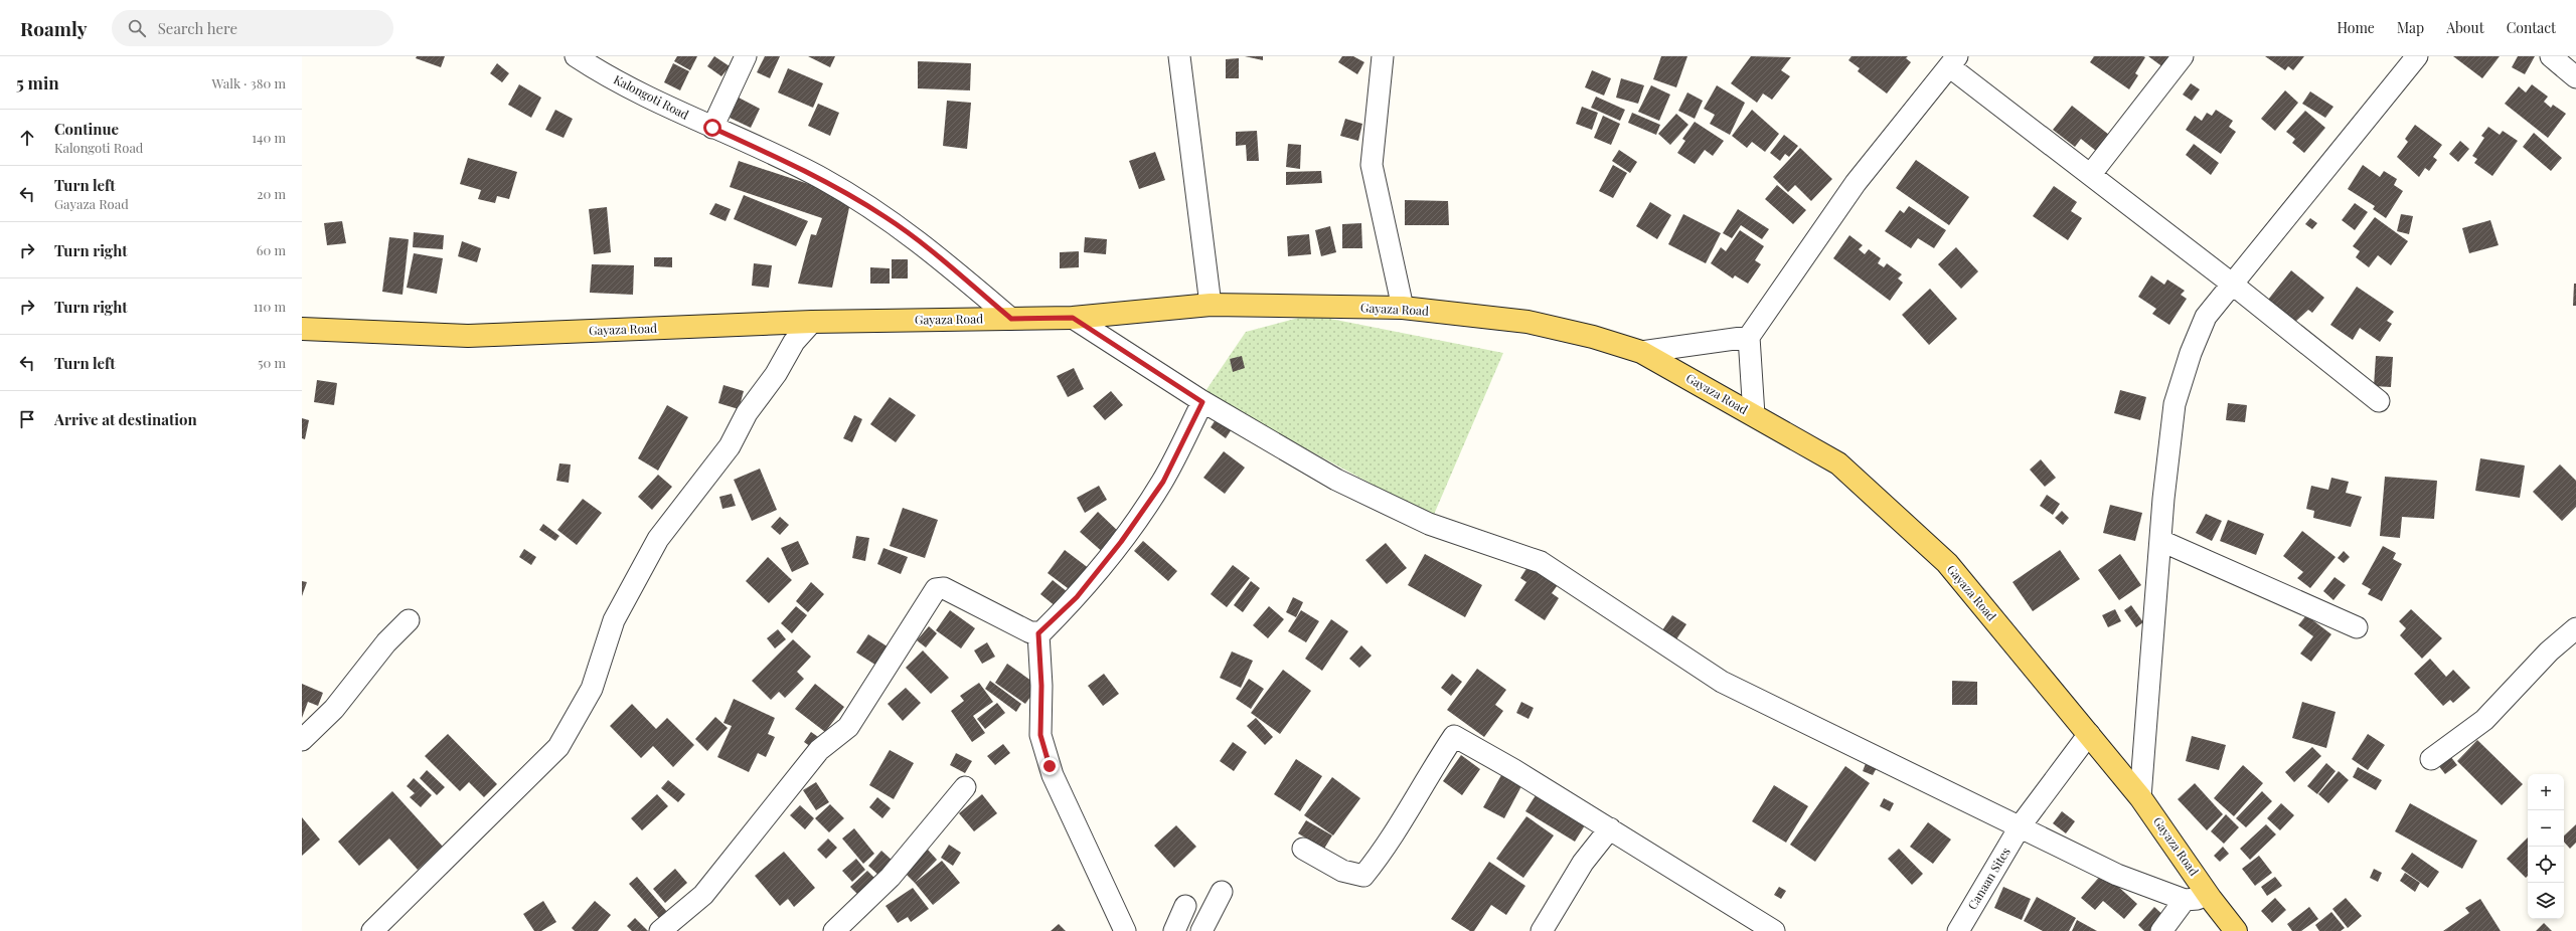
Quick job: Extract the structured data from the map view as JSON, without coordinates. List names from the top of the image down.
{
  "streets": {
    "main road": ["Gayaza Road"],
    "street": ["Kalongoti Road", "Canaan Sites"]
  },
  "crossings": [
    ["Kalongoti Road", "Gayaza Road"],
    ["Gayaza Road", "Canaan Sites"]
  ],
  "page": {
    "header": "Roamly",
    "search": "Search here",
    "nav": [
      "Home",
      "Map",
      "About",
      "Contact"
    ],
    "heading": ["5 min", "Walk · 380 m"],
    "list": [
      ["Continue", "Kalongoti Road", "140 m"],
      ["Turn left", "Gayaza Road", "20 m"],
      ["Turn right", "60 m"],
      ["Turn right", "110 m"],
      ["Turn left", "50 m"],
      "Arrive at destination"
    ],
    "map_buttons": ["+", "−"]
  }
}
